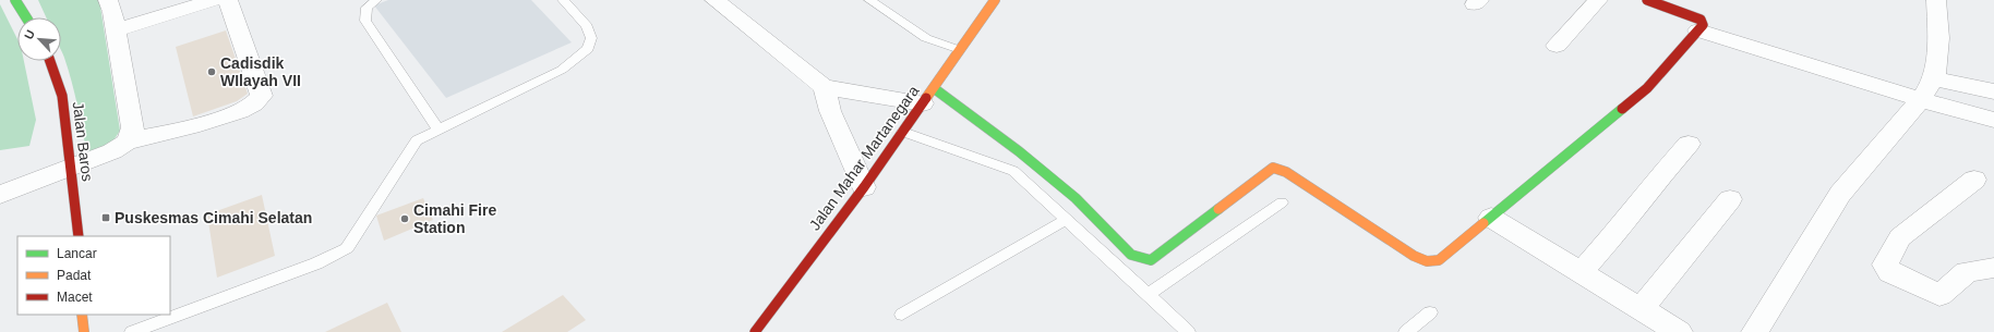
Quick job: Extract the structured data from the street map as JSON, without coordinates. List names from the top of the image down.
{
  "streets": {
    "street": ["Jalan Baros", "Jalan Mahar Martanegara"]
  },
  "places": {
    "other": ["Cadisdik WIlayah VII", "Cimahi Fire Station"],
    "transit": ["Puskesmas Cimahi Selatan"]
  },
  "legend": ["Lancar", "Padat", "Macet"],
  "north": "top left"
}
